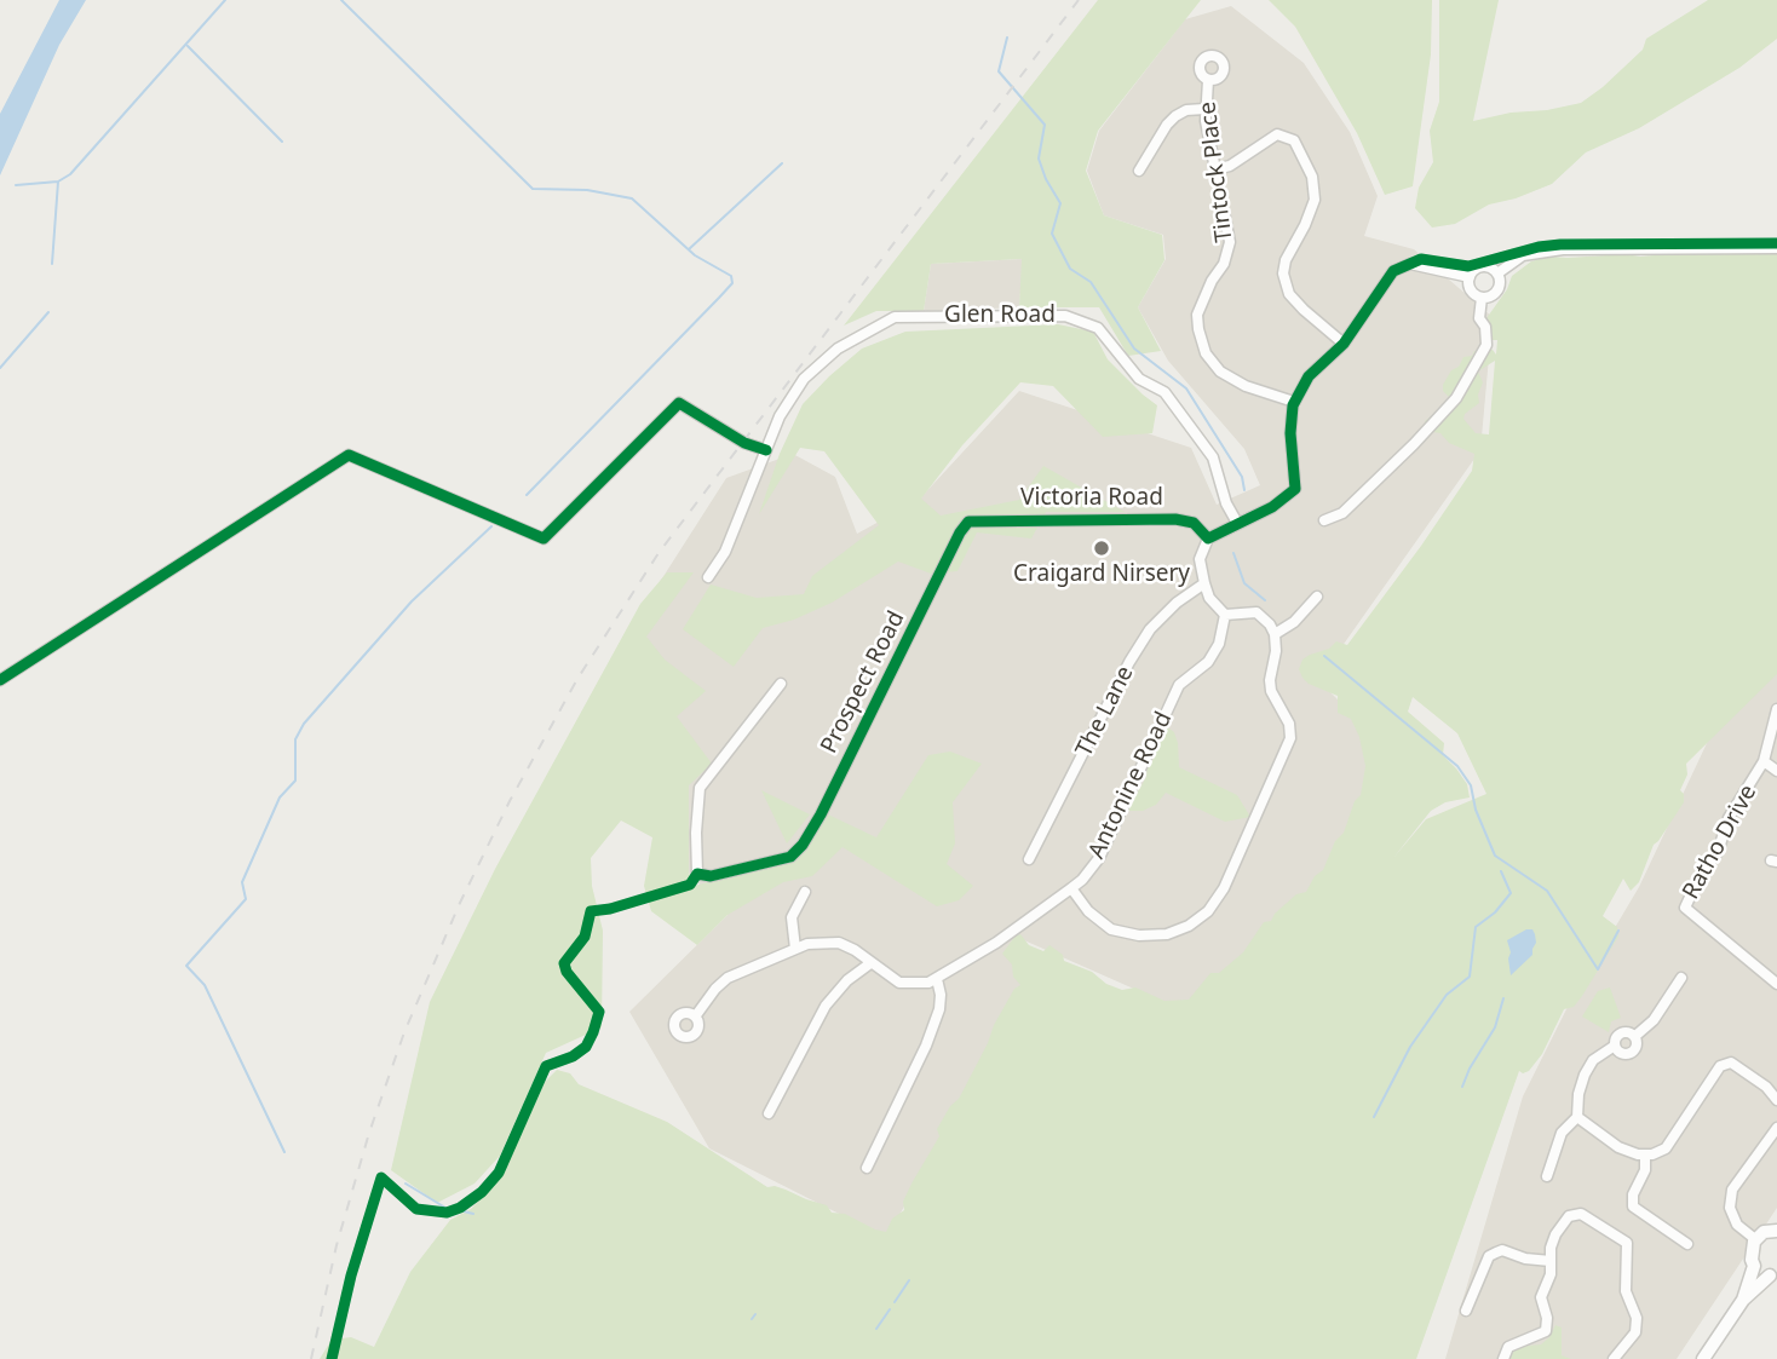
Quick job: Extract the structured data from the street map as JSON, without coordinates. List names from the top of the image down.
{
  "streets": {
    "street": [
      "Tintock Place",
      "Glen Road",
      "Victoria Road",
      "Prospect Road",
      "The Lane",
      "Antonine Road",
      "Ratho Drive"
    ]
  },
  "crossings": [
    ["Victoria Road", "Prospect Road"]
  ],
  "places": ["Craigard Nirsery"]
}
